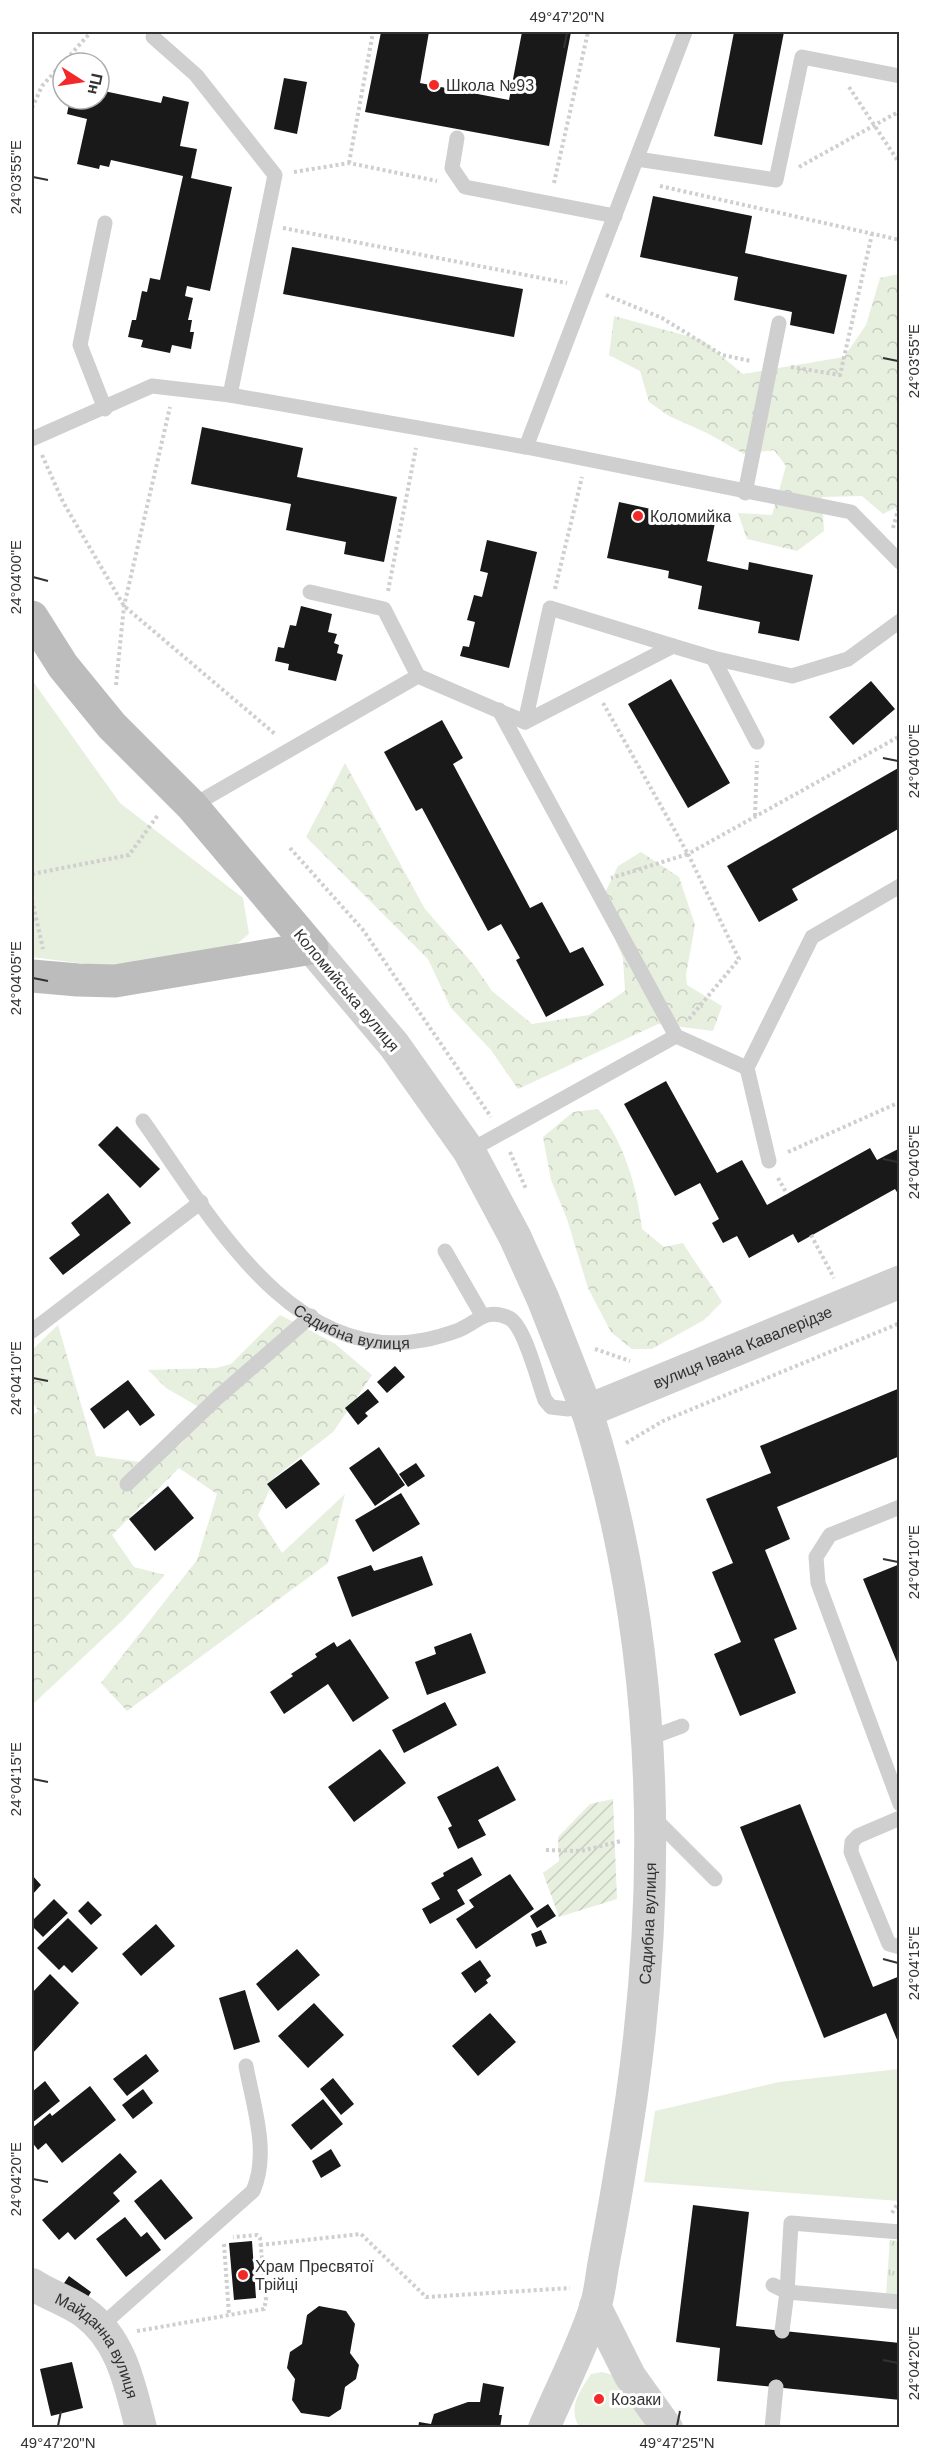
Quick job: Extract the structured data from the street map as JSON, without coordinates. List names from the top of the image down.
{
  "streets": {
    "main road": ["Коломийська вулиця"],
    "street": ["Садибна вулиця", "вулиця Івана Кавалерідзе", "Майданна вулиця"]
  },
  "crossings": [
    ["Коломийська вулиця", "Садибна вулиця"],
    ["Коломийська вулиця", "вулиця Івана Кавалерідзе"],
    ["Садибна вулиця", "вулиця Івана Кавалерідзе"]
  ],
  "places": [
    "Школа №93",
    "Коломийка",
    "Храм Пресвятої Трійці",
    "Козаки"
  ],
  "north": "right",
  "coordinates": [
    "49°47'20\"N",
    "24°03'55\"E",
    "24°04'00\"E",
    "24°04'05\"E",
    "24°04'10\"E",
    "24°04'15\"E",
    "24°04'20\"E",
    "49°47'25\"N"
  ]
}
